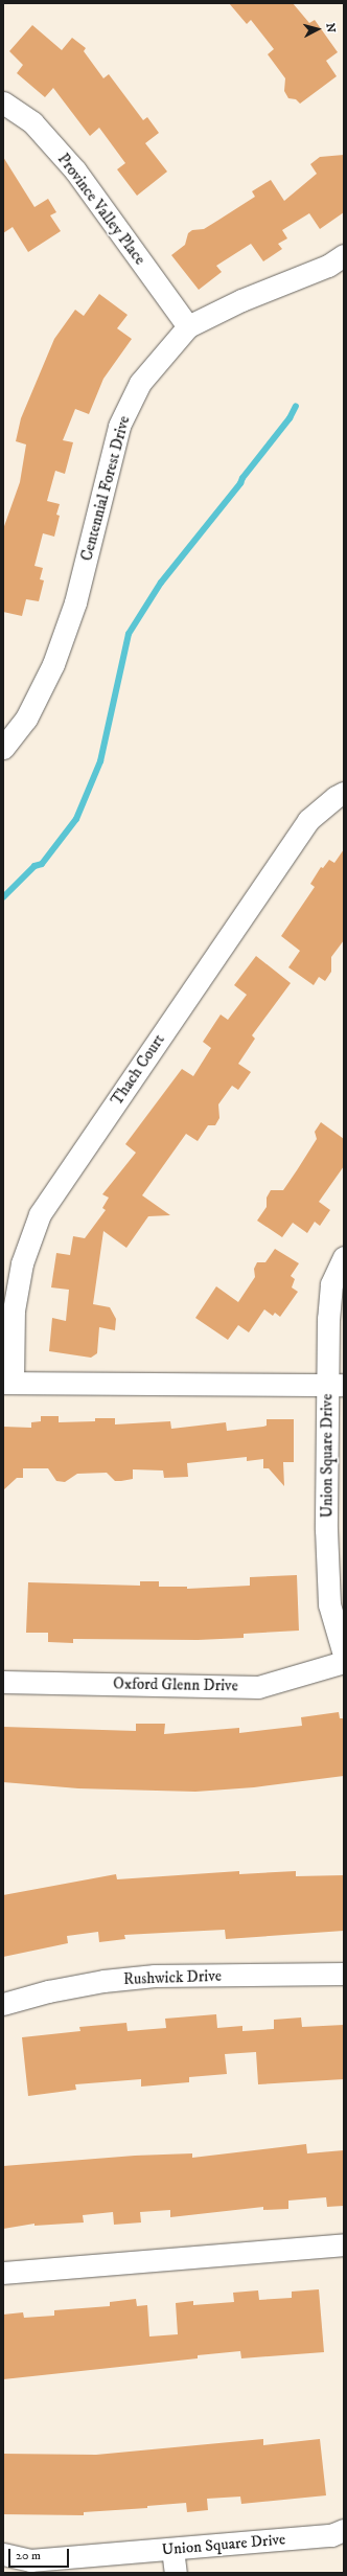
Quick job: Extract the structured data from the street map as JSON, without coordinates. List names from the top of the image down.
{
  "streets": {
    "street": [
      "Province Valley Place",
      "Centennial Forest Drive",
      "Thach Court",
      "Union Square Drive",
      "Oxford Glenn Drive",
      "Rushwick Drive"
    ]
  },
  "crossings": [
    ["Province Valley Place", "Centennial Forest Drive"]
  ],
  "scale_bar": "20 m",
  "north": "right"
}
